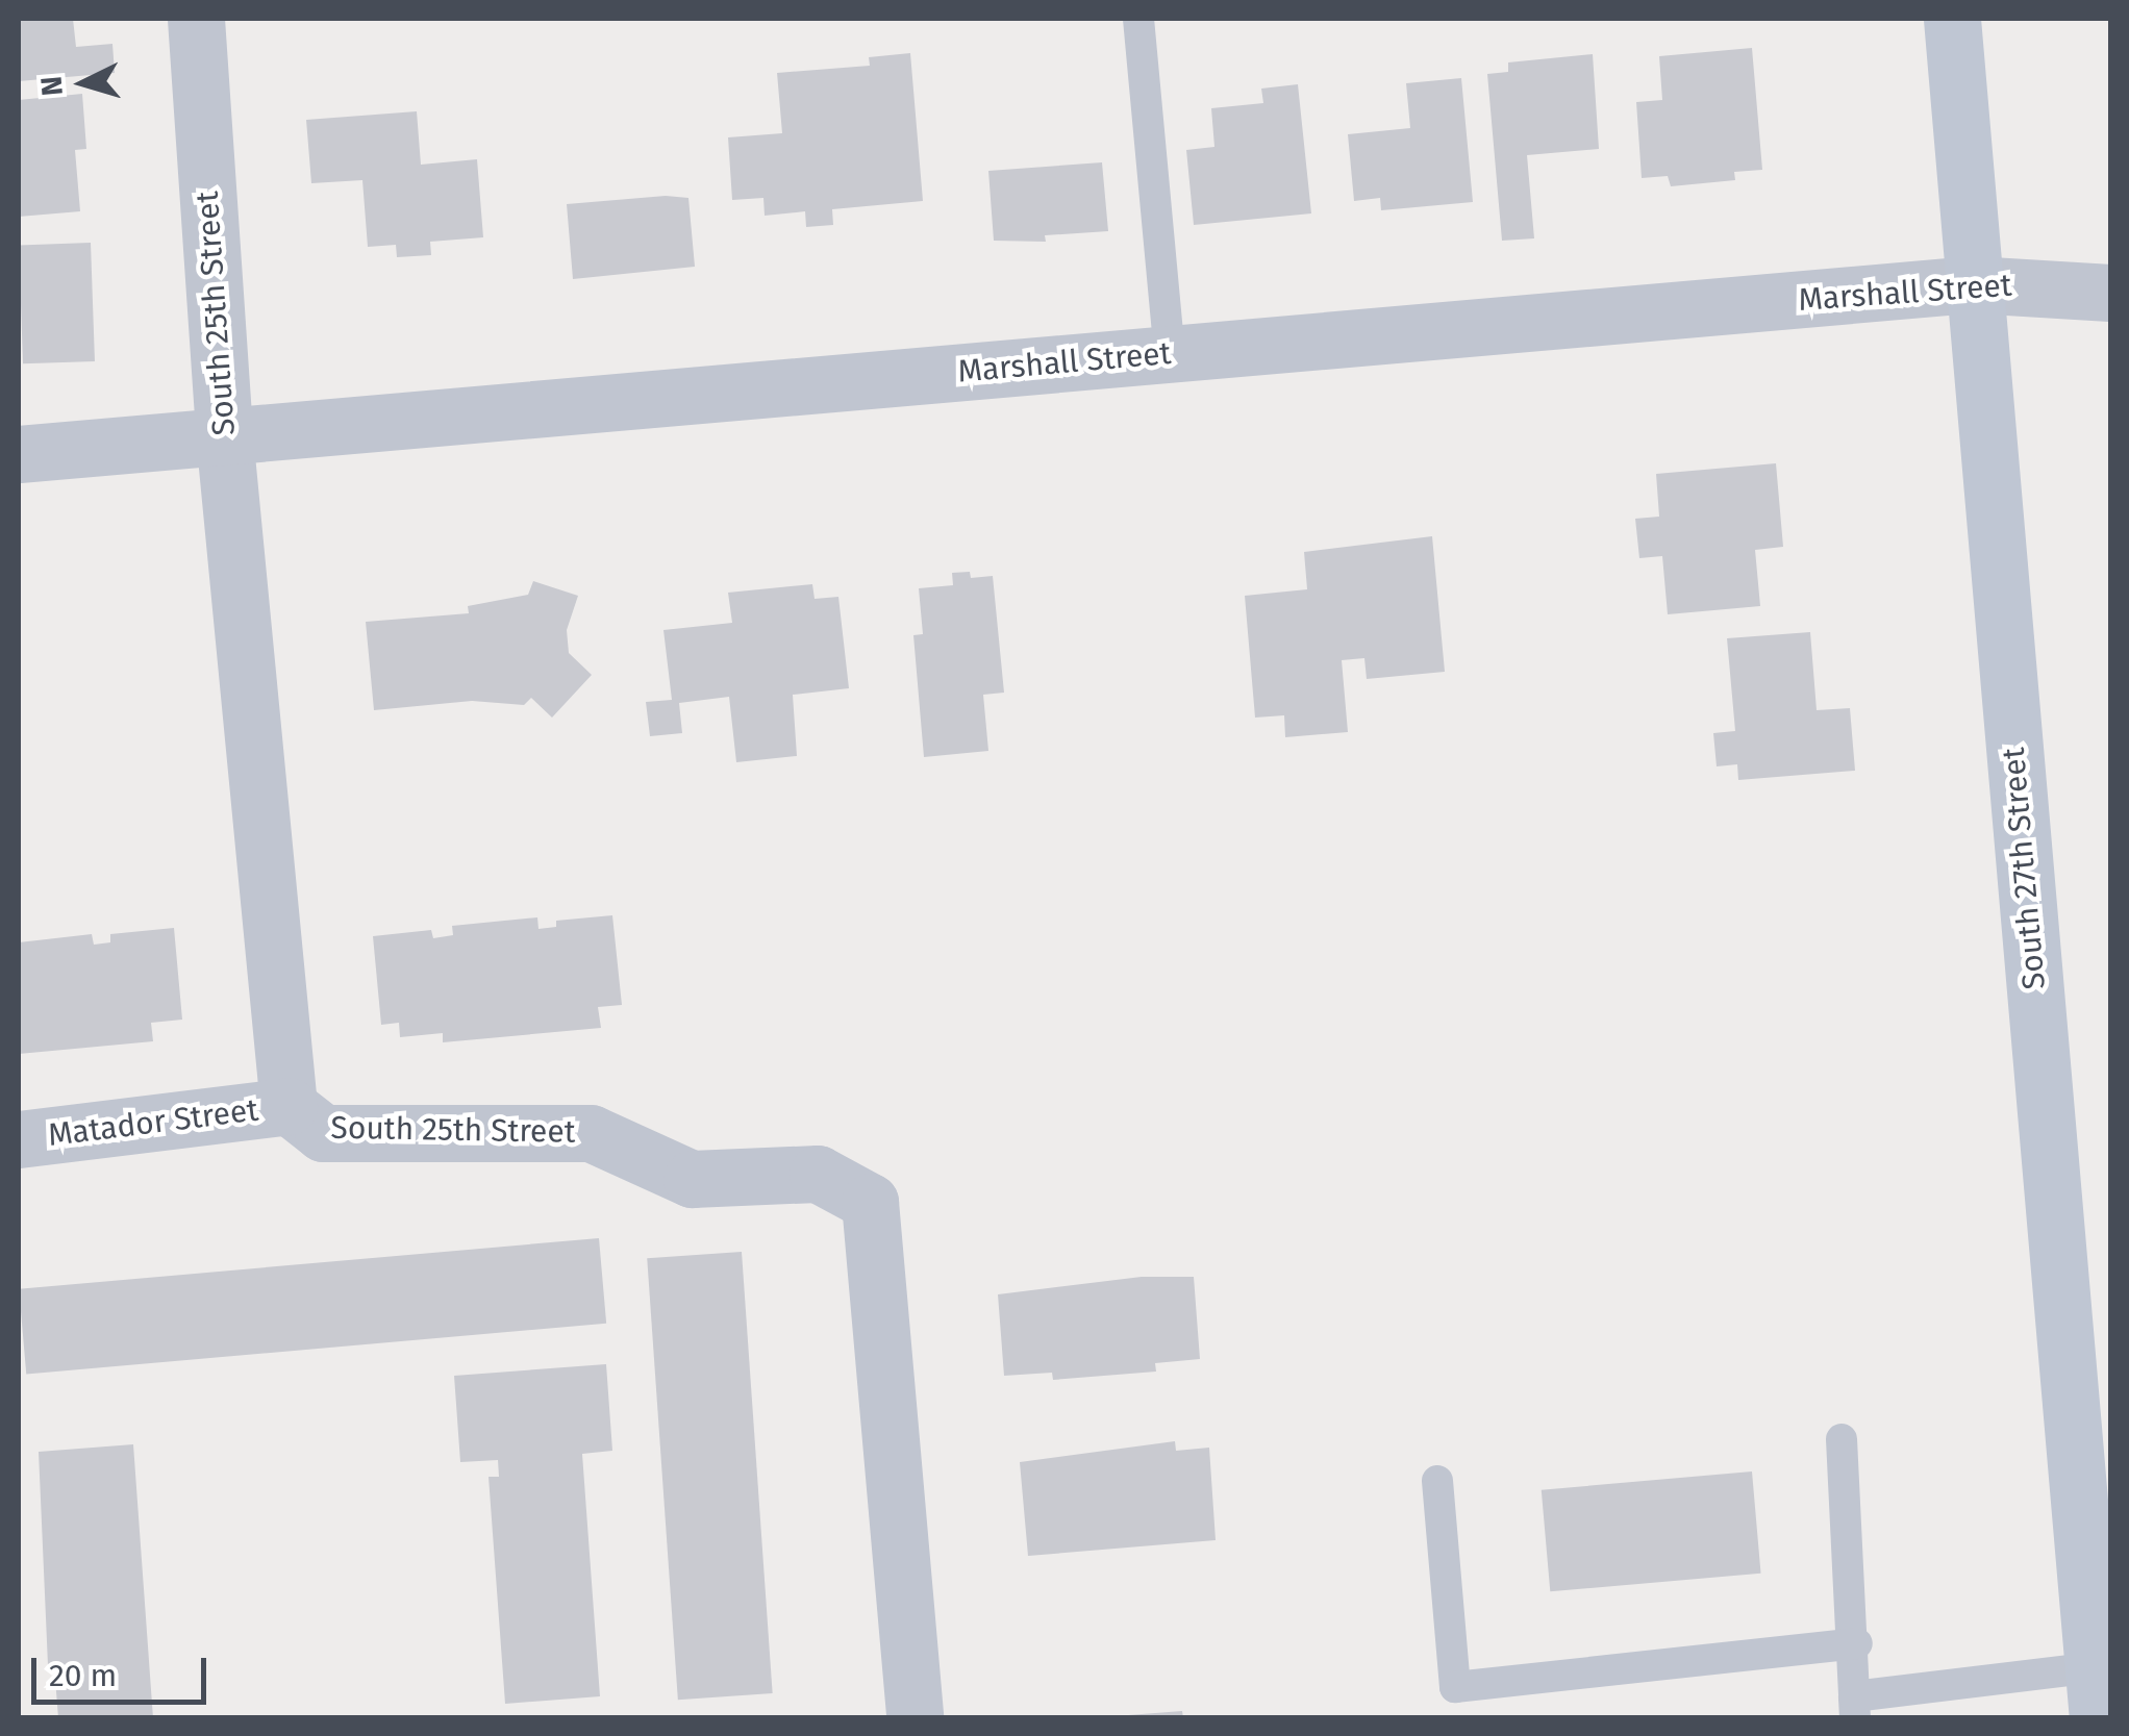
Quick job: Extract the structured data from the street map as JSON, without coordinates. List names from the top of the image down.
{
  "streets": {
    "main road": ["South 27th Street"],
    "street": ["Marshall Street", "South 25th Street", "Matador Street"]
  },
  "crossings": [
    ["Marshall Street", "South 25th Street"],
    ["Marshall Street", "South 27th Street"],
    ["South 25th Street", "Matador Street"]
  ],
  "scale_bar": "20 m",
  "north": "left"
}
